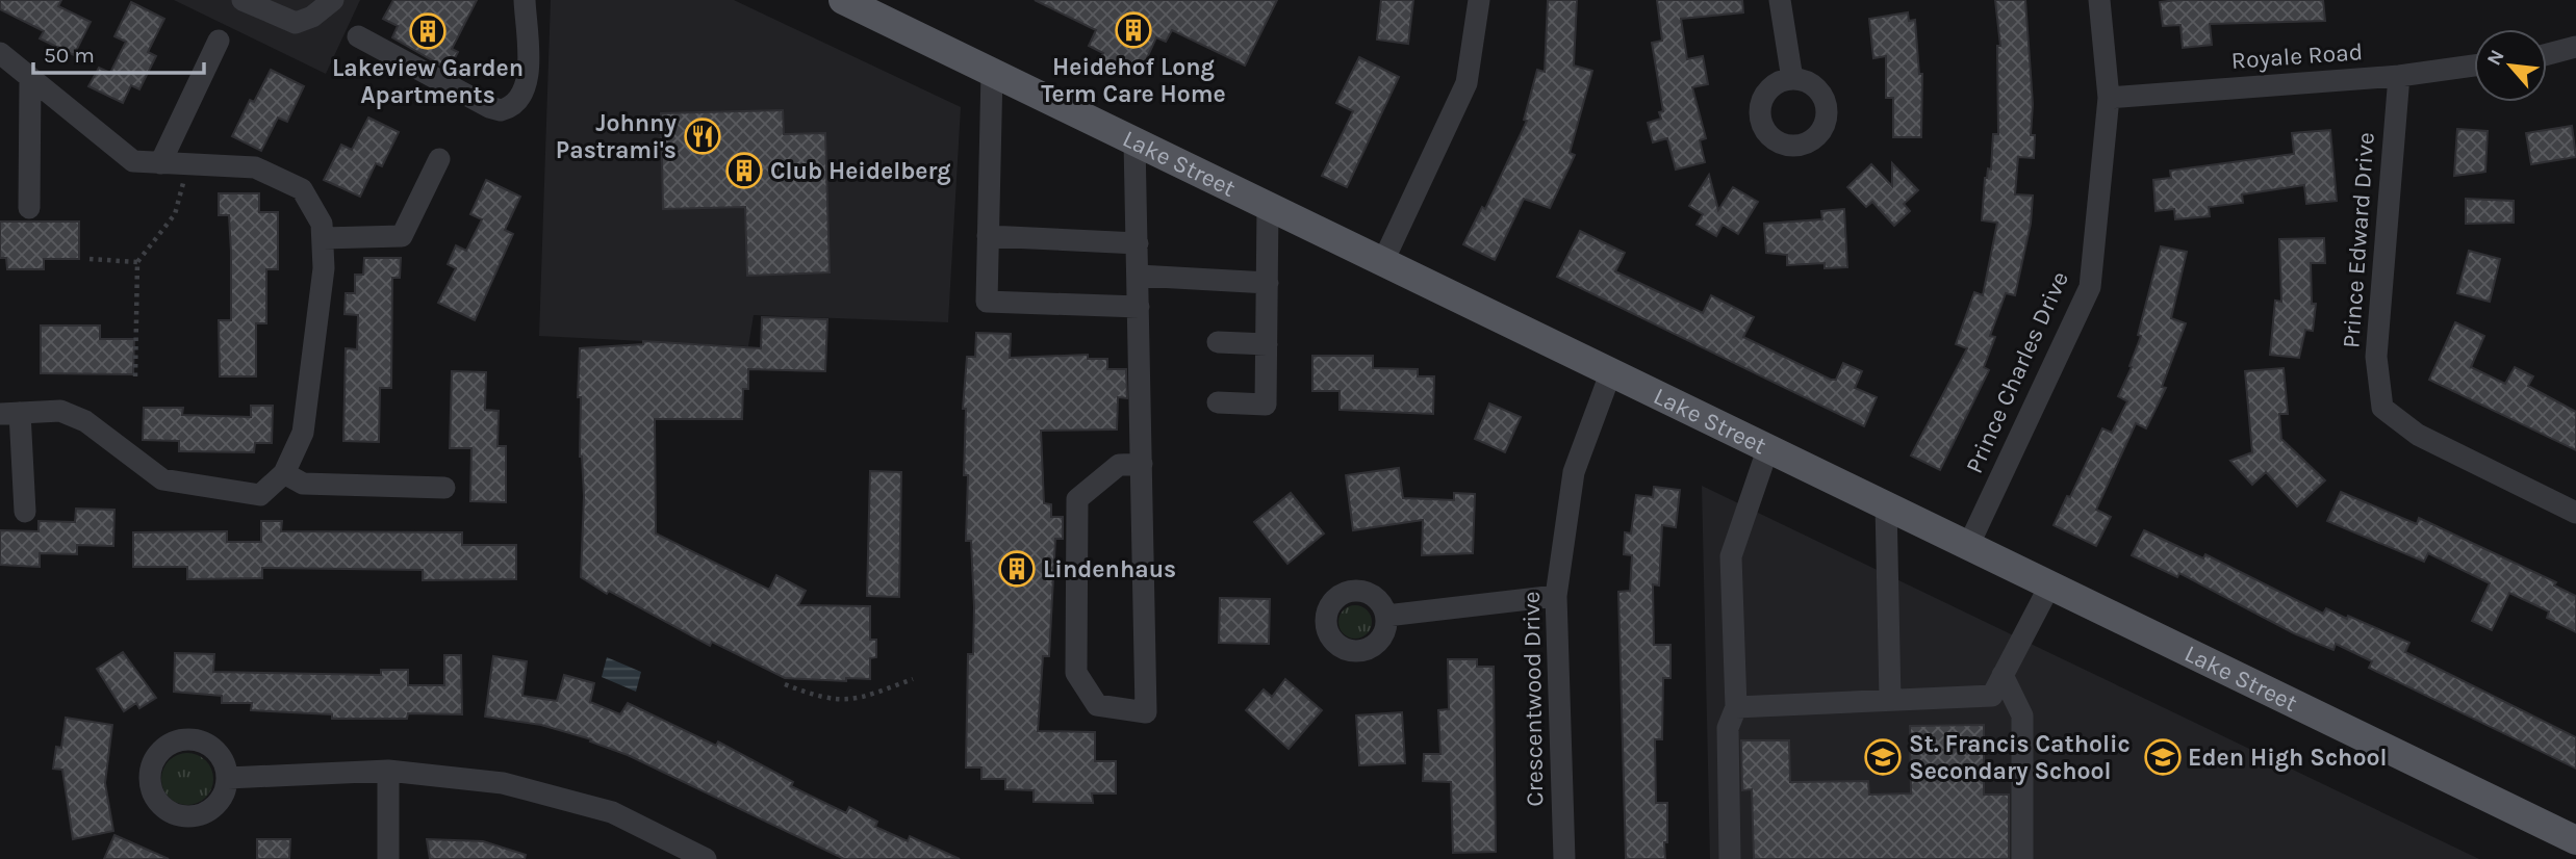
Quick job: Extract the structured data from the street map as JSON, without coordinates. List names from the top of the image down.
{
  "streets": {
    "main road": ["Lake Street"],
    "street": [
      "Royale Road",
      "Prince Edward Drive",
      "Prince Charles Drive",
      "Crescentwood Drive"
    ]
  },
  "crossings": [
    ["Royale Road", "Prince Edward Drive"],
    ["Royale Road", "Prince Charles Drive"],
    ["Lake Street", "Prince Charles Drive"],
    ["Lake Street", "Crescentwood Drive"]
  ],
  "places": {
    "building": [
      "Heidehof Long Term Care Home",
      "Lakeview Garden Apartments",
      "Club Heidelberg",
      "Lindenhaus"
    ],
    "restaurant": ["Johnny Pastrami's"],
    "school or university": ["St. Francis Catholic Secondary School", "Eden High School"]
  },
  "scale_bar": "50 m",
  "north": "top left"
}
